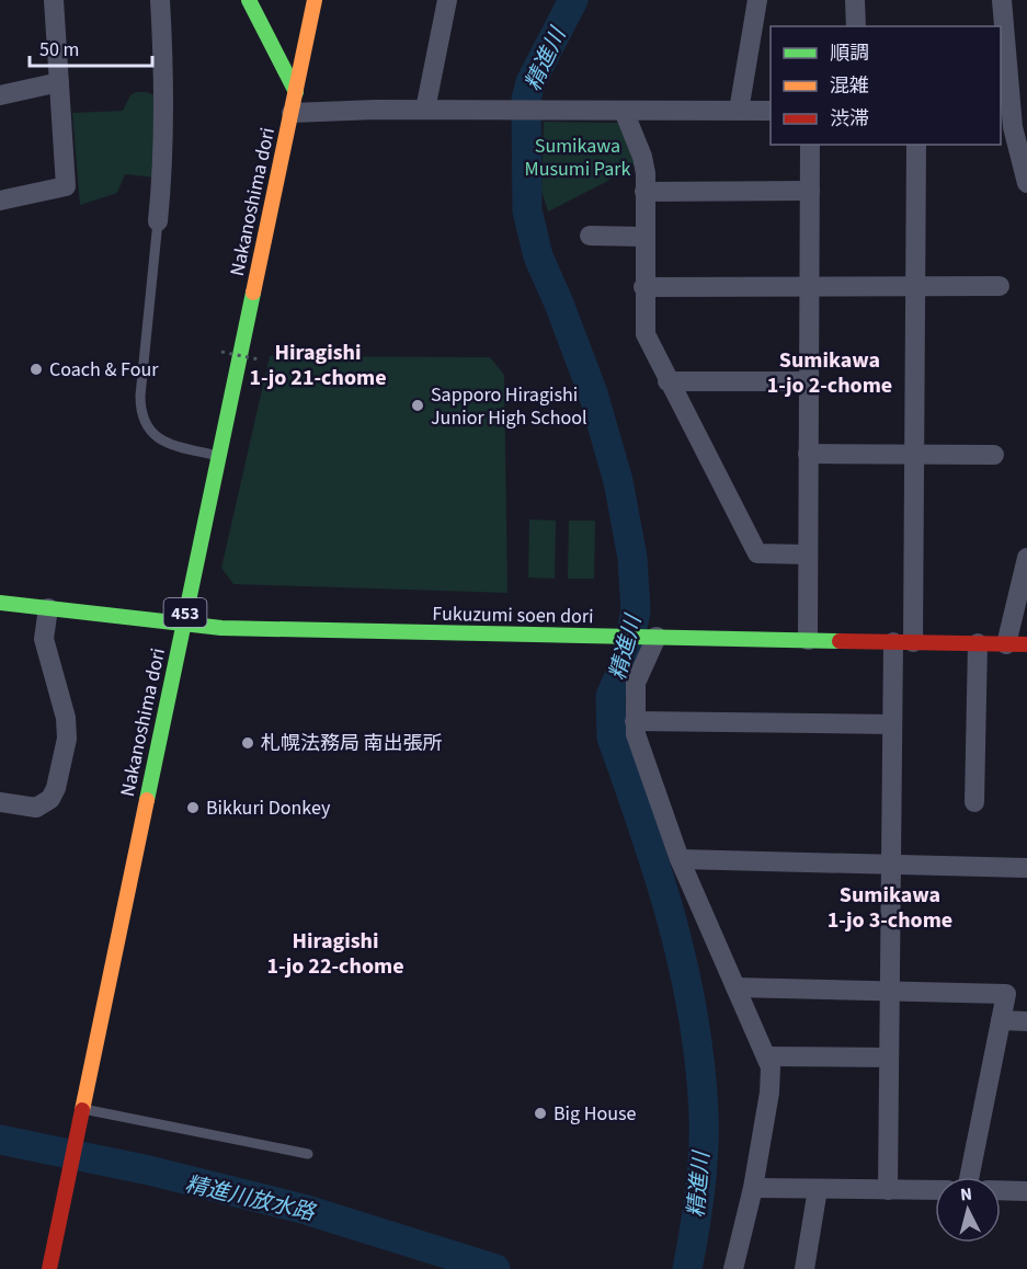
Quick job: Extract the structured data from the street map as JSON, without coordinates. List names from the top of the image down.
{
  "streets": {
    "main road": ["Nakanoshima dori", "453", "Fukuzumi soen dori"]
  },
  "crossings": [
    ["Nakanoshima dori", "453"],
    ["Nakanoshima dori", "Fukuzumi soen dori"]
  ],
  "districts": [
    "Hiragishi 1-jo 21-chome",
    "Sumikawa 1-jo 2-chome",
    "Sumikawa 1-jo 3-chome",
    "Hiragishi 1-jo 22-chome"
  ],
  "water": ["精進川", "精進川放水路"],
  "parks": ["Sumikawa Musumi Park"],
  "places": [
    "Coach & Four",
    "Sapporo Hiragishi Junior High School",
    "札幌法務局 南出張所",
    "Bikkuri Donkey",
    "Big House"
  ],
  "legend": ["順調", "混雑", "渋滞"],
  "scale_bar": "50 m",
  "north": "top"
}
